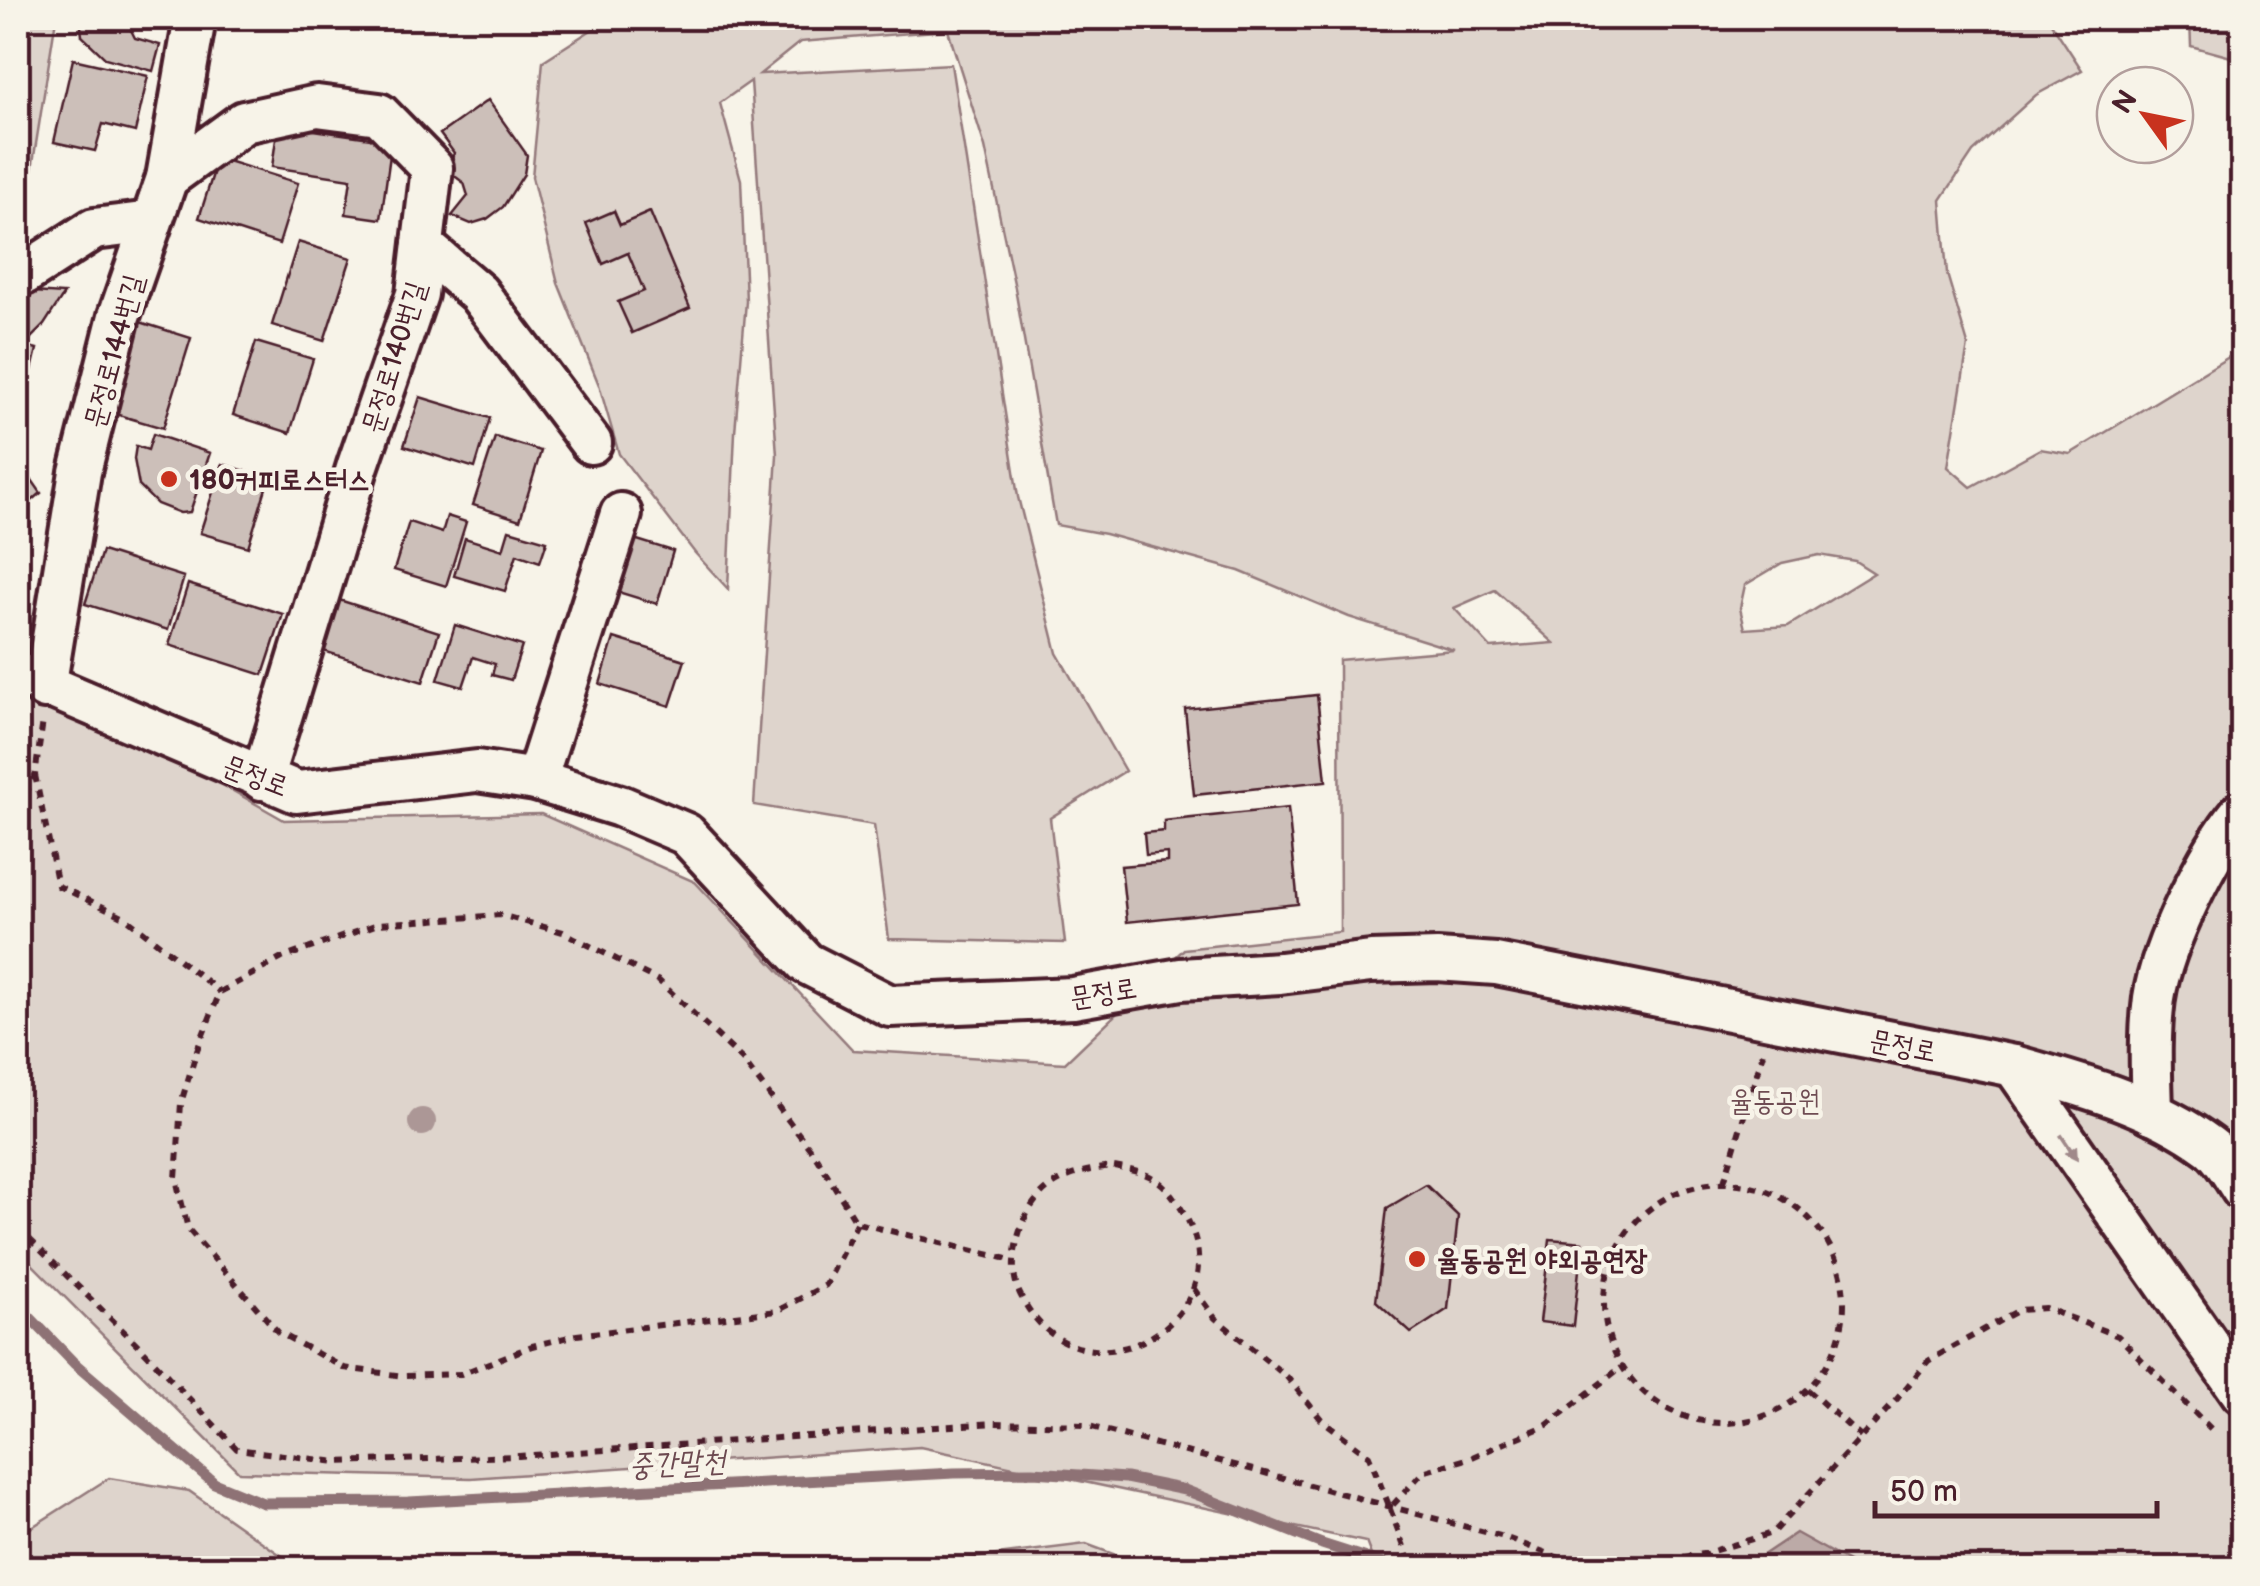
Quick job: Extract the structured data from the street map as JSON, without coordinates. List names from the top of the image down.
{
  "streets": {
    "street": ["문정로144번길", "문정로140번길", "문정로"]
  },
  "crossings": [
    ["문정로144번길", "문정로140번길"],
    ["문정로144번길", "문정로"],
    ["문정로140번길", "문정로"]
  ],
  "water": ["중간말천"],
  "parks": ["율동공원"],
  "places": ["180커피로스터스", "율동공원 야외공연장"],
  "scale_bar": "50 m",
  "north": "top left"
}
